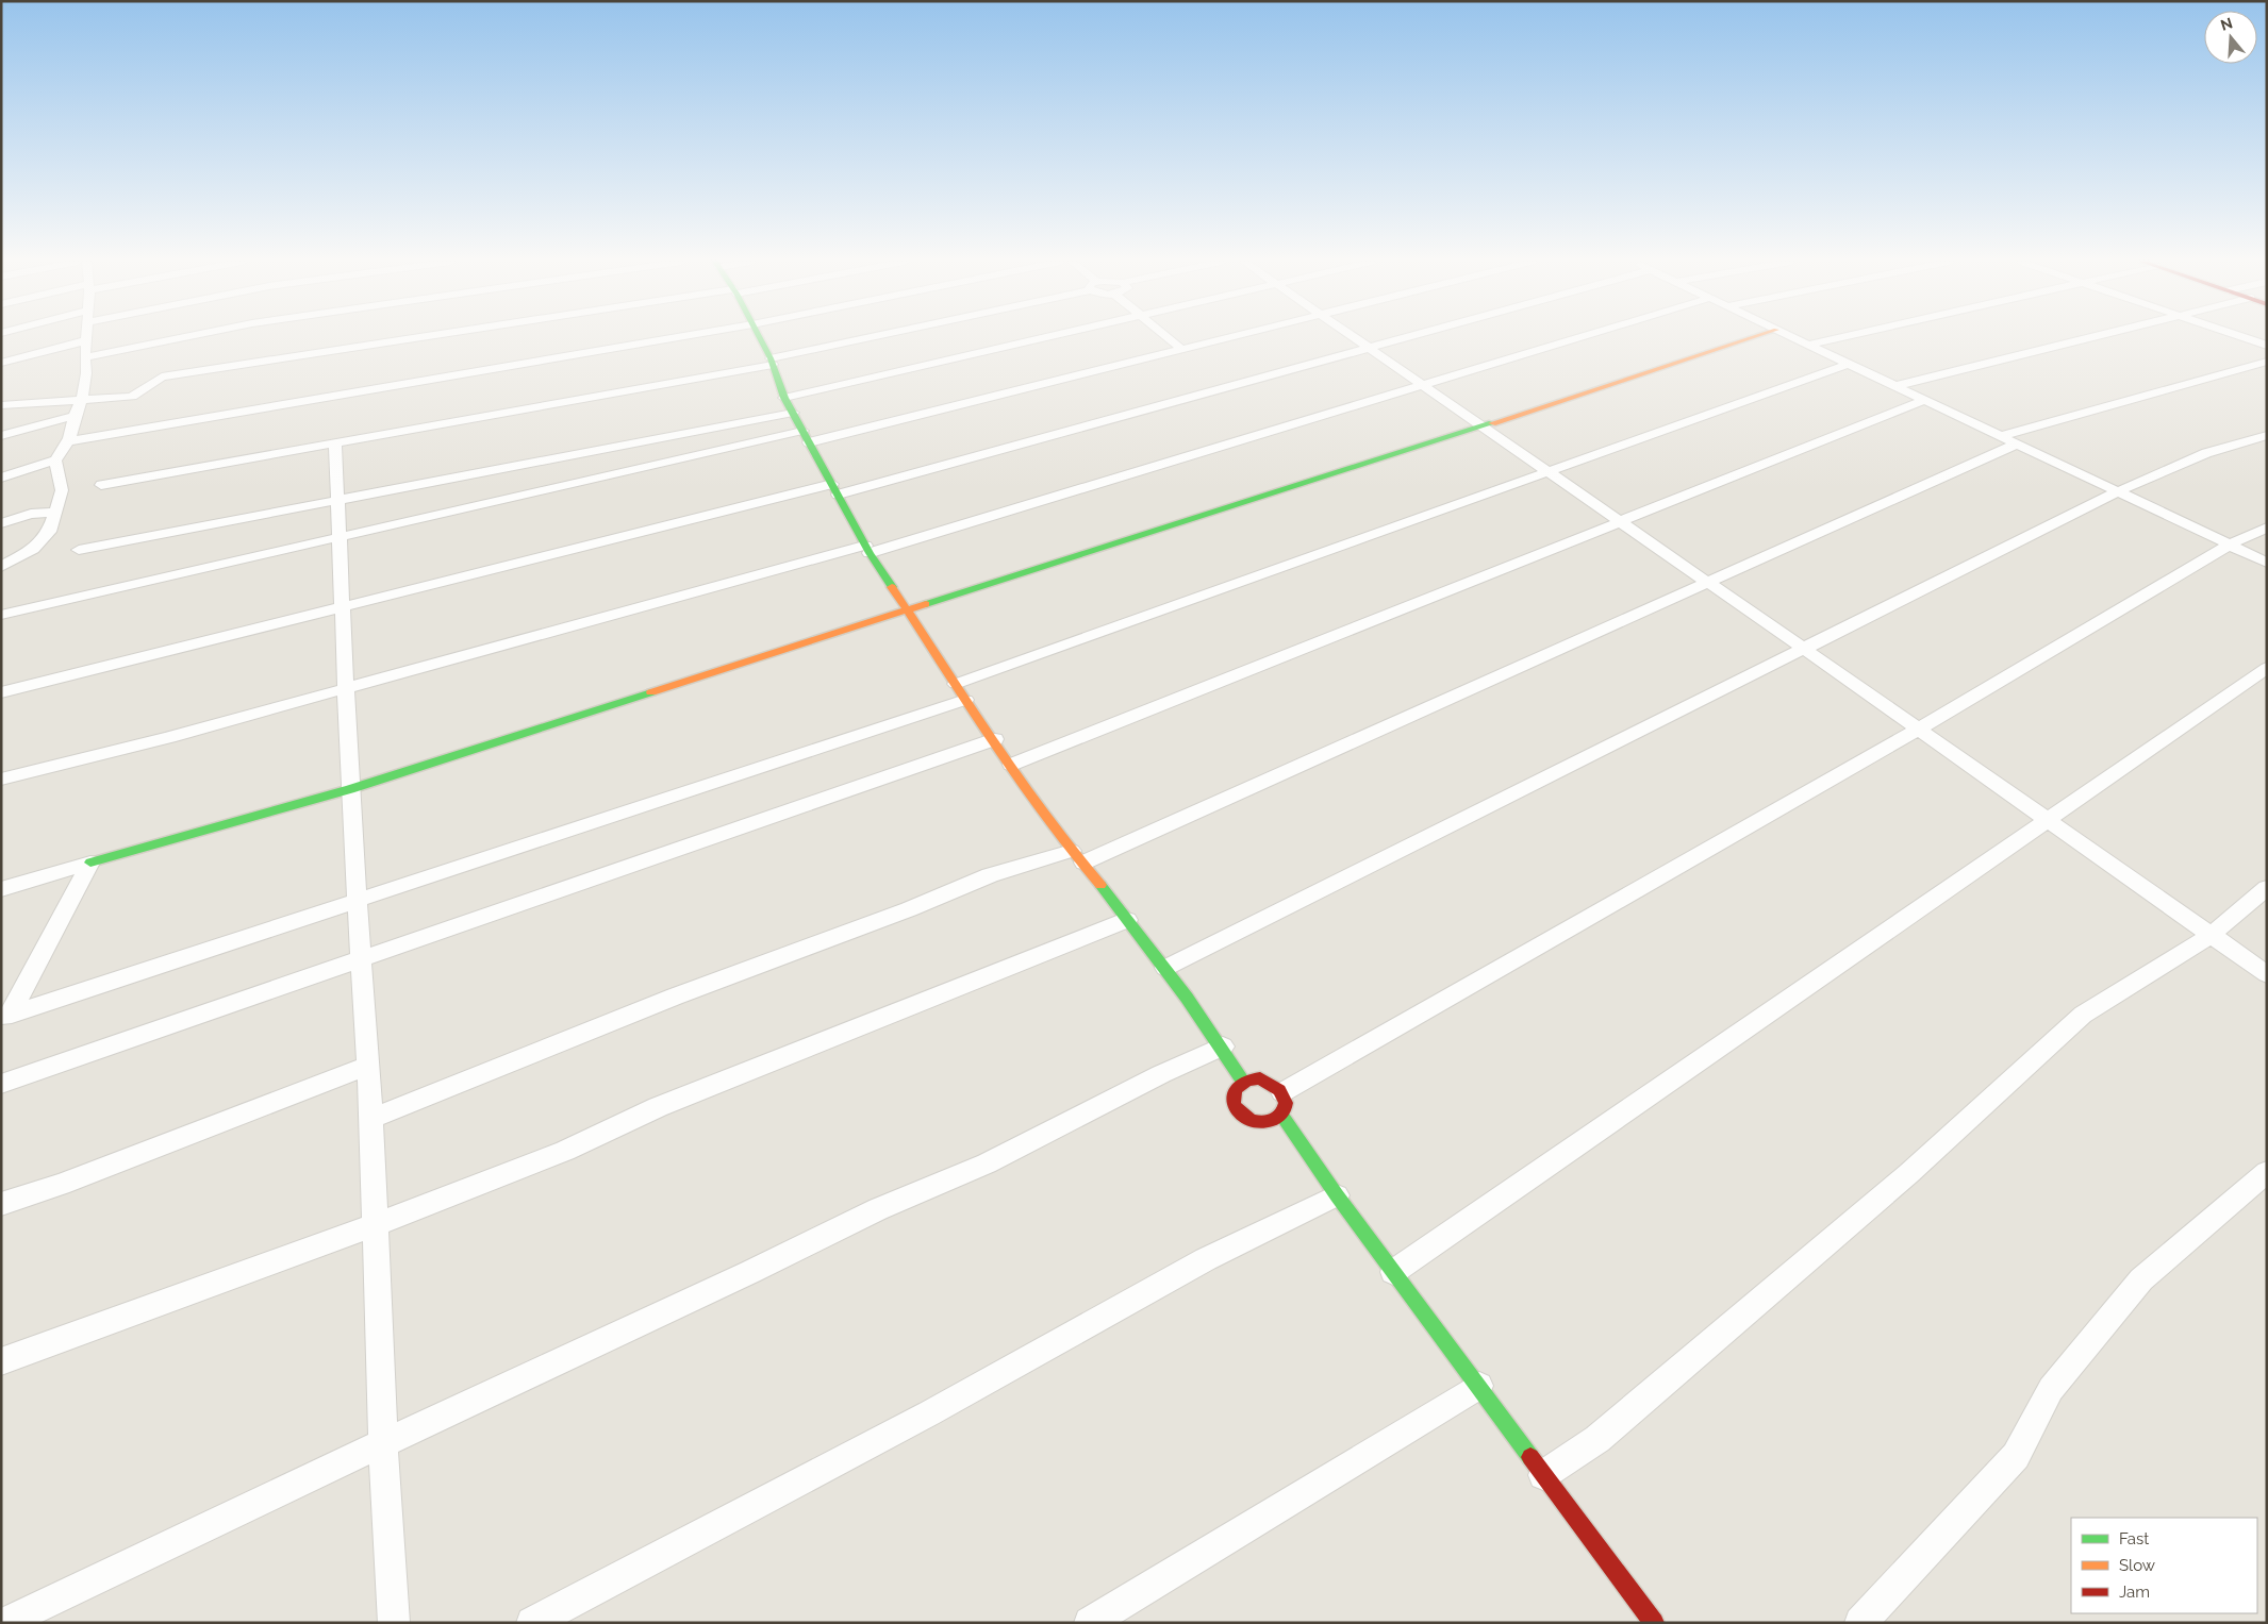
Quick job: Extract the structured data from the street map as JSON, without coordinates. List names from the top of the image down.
{
  "legend": ["Fast", "Slow", "Jam"],
  "north": "top"
}
